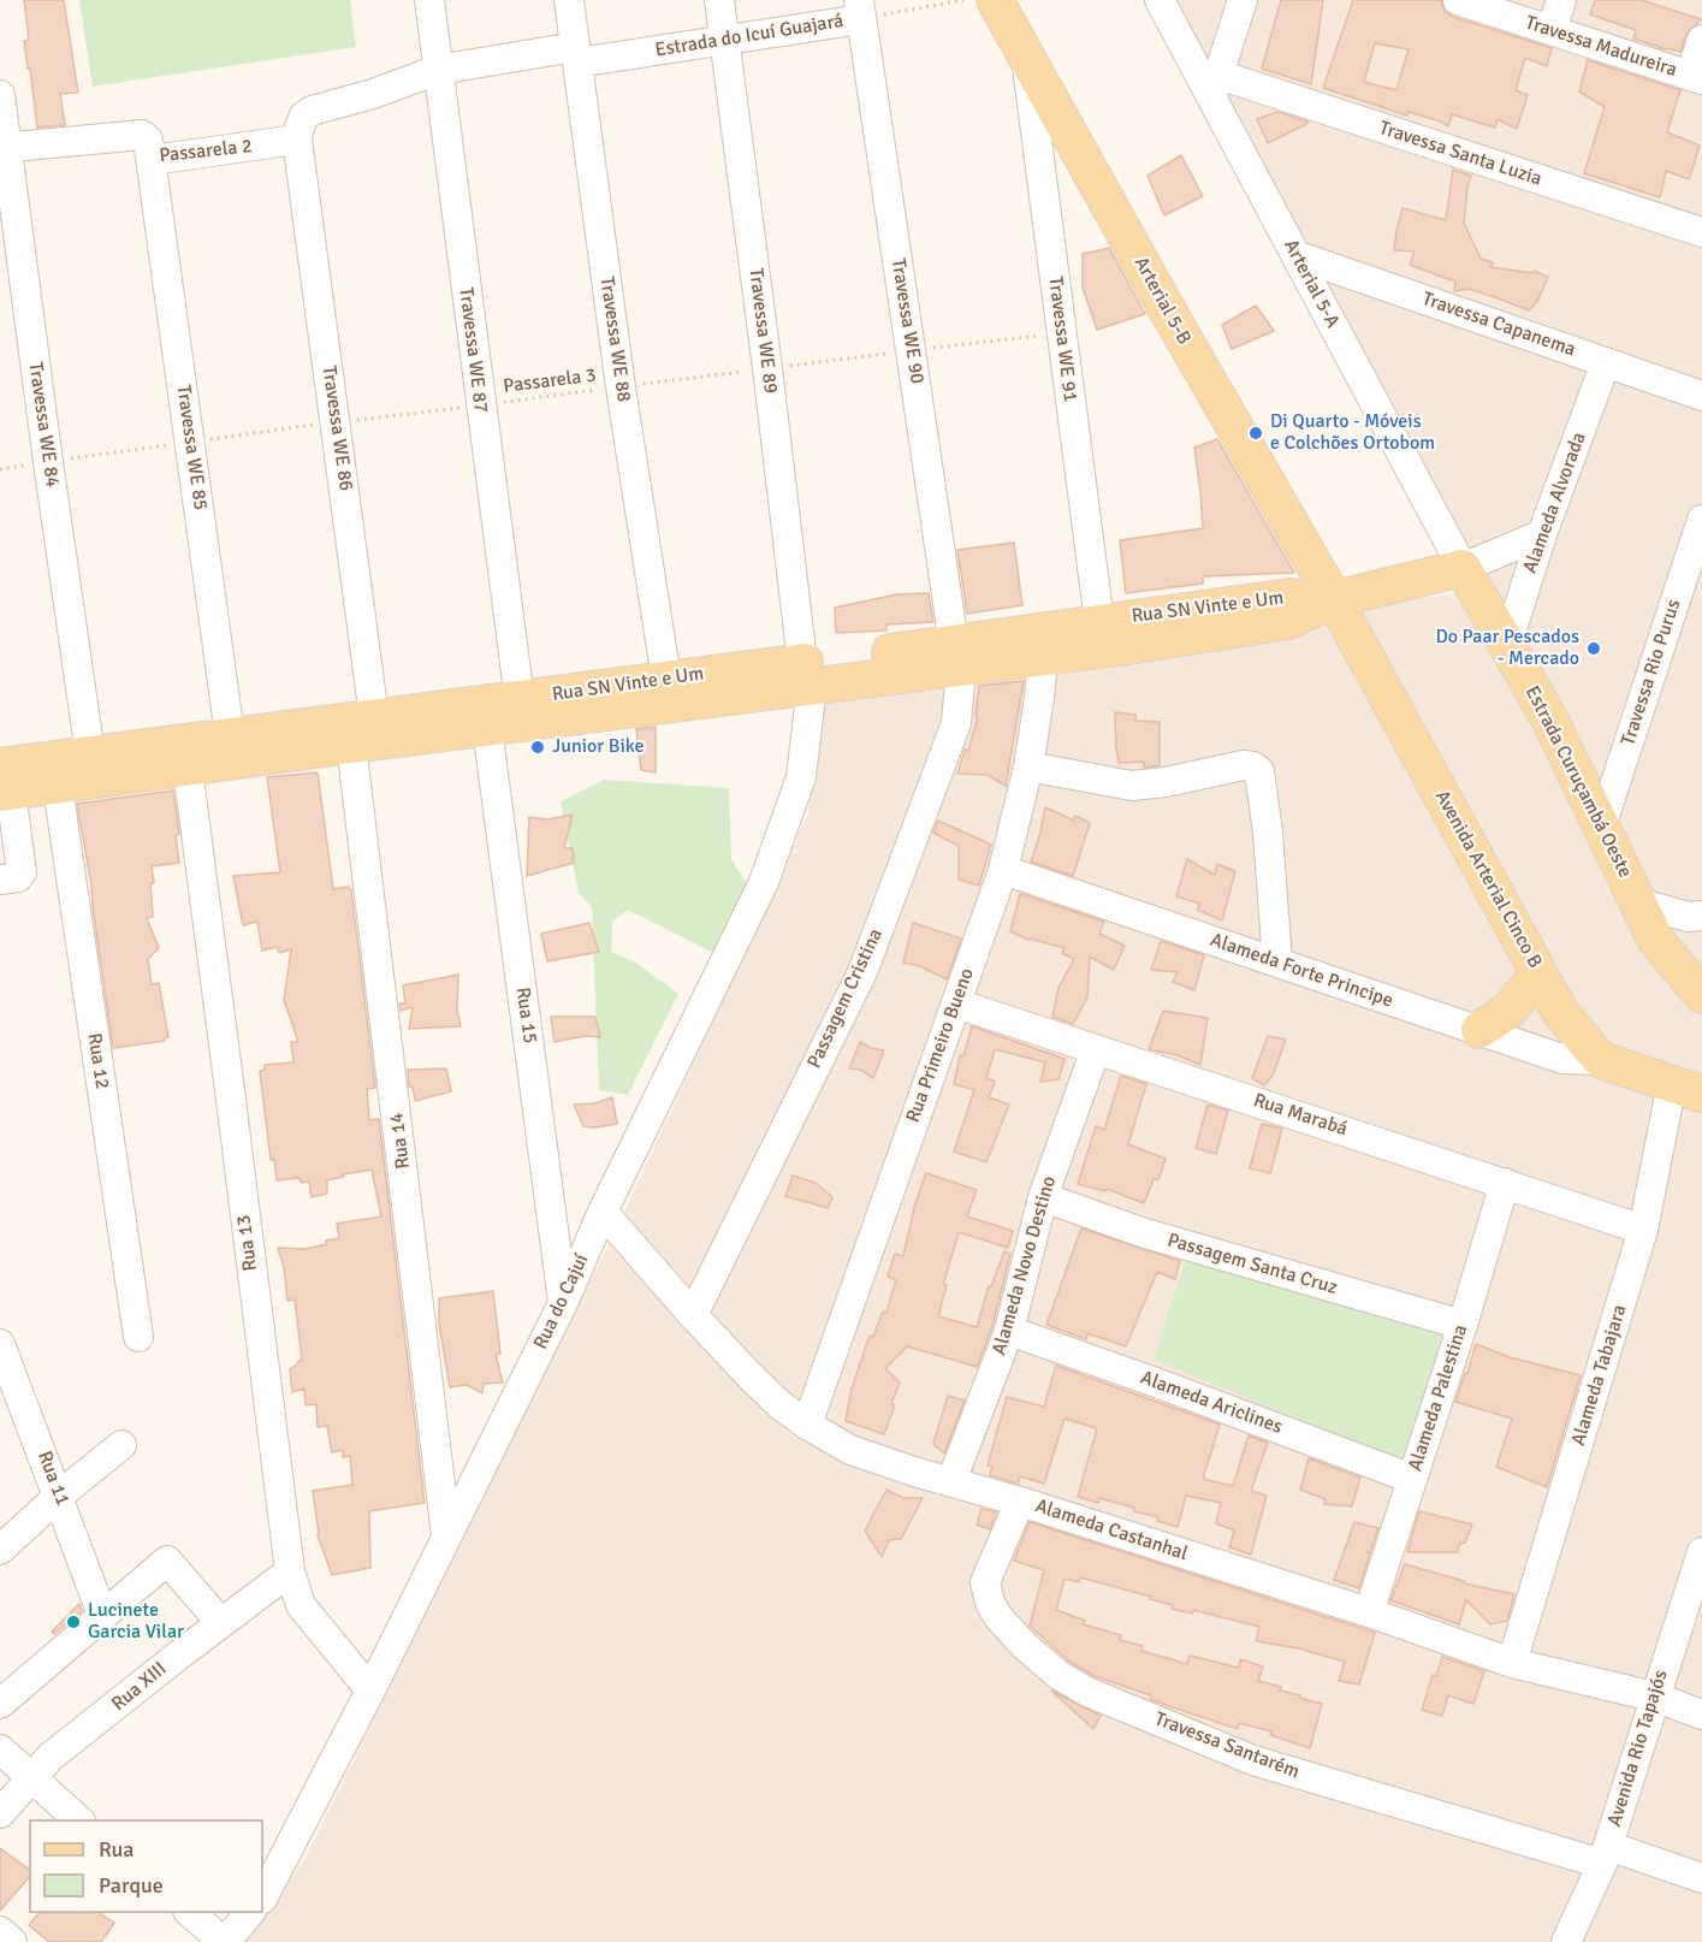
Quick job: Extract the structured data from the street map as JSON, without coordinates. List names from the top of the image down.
{
  "streets": {
    "main road": [
      "Arterial 5-B",
      "Rua SN Vinte e Um",
      "Estrada Curuçambá Oeste",
      "Avenida Arterial Cinco B"
    ],
    "street": [
      "Estrada do Icuí Guajará",
      "Travessa Madureira",
      "Passarela 2",
      "Travessa Santa Luzia",
      "Arterial 5-A",
      "Travessa WE 90",
      "Travessa Capanema",
      "Travessa WE 89",
      "Travessa WE 88",
      "Travessa WE 91",
      "Travessa WE 87",
      "Travessa WE 84",
      "Travessa WE 86",
      "Travessa WE 85",
      "Alameda Alvorada",
      "Travessa Rio Purus",
      "Alameda Forte Principe",
      "Passagem Cristina",
      "Rua 15",
      "Rua Primeiro Bueno",
      "Rua 12",
      "Rua Marabá",
      "Rua 14",
      "Rua 13",
      "Passagem Santa Cruz",
      "Alameda Novo Destino",
      "Rua do Cajuí",
      "Alameda Tabajara",
      "Alameda Palestina",
      "Alameda Ariclines",
      "Rua 11",
      "Alameda Castanhal",
      "Rua XIII",
      "Travessa Santarém",
      "Avenida Rio Tapajós"
    ],
    "path": ["Passarela 3"]
  },
  "crossings": [
    ["Estrada do Icuí Guajará", "Passarela 2"],
    ["Estrada do Icuí Guajará", "Travessa WE 90"],
    ["Estrada do Icuí Guajará", "Travessa WE 89"],
    ["Estrada do Icuí Guajará", "Travessa WE 88"],
    ["Estrada do Icuí Guajará", "Travessa WE 87"],
    ["Estrada do Icuí Guajará", "Travessa WE 86"],
    ["Passarela 2", "Travessa WE 84"],
    ["Passarela 2", "Travessa WE 86"],
    ["Passarela 2", "Travessa WE 85"],
    ["Travessa Santa Luzia", "Arterial 5-A"],
    ["Arterial 5-A", "Travessa Capanema"],
    ["Arterial 5-A", "Estrada Curuçambá Oeste"],
    ["Arterial 5-B", "Travessa WE 91"],
    ["Arterial 5-B", "Rua SN Vinte e Um"],
    ["Arterial 5-B", "Avenida Arterial Cinco B"],
    ["Travessa WE 90", "Passarela 3"],
    ["Travessa WE 90", "Rua SN Vinte e Um"],
    ["Travessa WE 90", "Passagem Cristina"],
    ["Travessa Capanema", "Alameda Alvorada"],
    ["Travessa WE 89", "Passarela 3"],
    ["Travessa WE 89", "Rua SN Vinte e Um"],
    ["Travessa WE 89", "Rua do Cajuí"],
    ["Travessa WE 88", "Passarela 3"],
    ["Travessa WE 88", "Rua SN Vinte e Um"],
    ["Travessa WE 91", "Passarela 3"],
    ["Travessa WE 91", "Rua SN Vinte e Um"],
    ["Travessa WE 87", "Passarela 3"],
    ["Travessa WE 87", "Rua SN Vinte e Um"],
    ["Passarela 3", "Travessa WE 84"],
    ["Passarela 3", "Travessa WE 86"],
    ["Passarela 3", "Travessa WE 85"],
    ["Travessa WE 84", "Rua SN Vinte e Um"],
    ["Travessa WE 86", "Rua SN Vinte e Um"],
    ["Travessa WE 85", "Rua SN Vinte e Um"],
    ["Alameda Alvorada", "Estrada Curuçambá Oeste"],
    ["Rua SN Vinte e Um", "Avenida Arterial Cinco B"],
    ["Rua SN Vinte e Um", "Passagem Cristina"],
    ["Rua SN Vinte e Um", "Rua 15"],
    ["Rua SN Vinte e Um", "Rua Primeiro Bueno"],
    ["Rua SN Vinte e Um", "Rua 12"],
    ["Rua SN Vinte e Um", "Rua 14"],
    ["Rua SN Vinte e Um", "Rua 13"],
    ["Rua SN Vinte e Um", "Rua do Cajuí"],
    ["Travessa Rio Purus", "Estrada Curuçambá Oeste"],
    ["Avenida Arterial Cinco B", "Alameda Forte Principe"],
    ["Alameda Forte Principe", "Rua Primeiro Bueno"],
    ["Passagem Cristina", "Alameda Castanhal"],
    ["Rua 15", "Rua do Cajuí"],
    ["Rua Primeiro Bueno", "Rua Marabá"],
    ["Rua Primeiro Bueno", "Alameda Castanhal"],
    ["Rua Marabá", "Alameda Novo Destino"],
    ["Rua Marabá", "Alameda Tabajara"],
    ["Rua Marabá", "Alameda Palestina"],
    ["Rua 14", "Rua do Cajuí"],
    ["Rua 13", "Rua do Cajuí"],
    ["Rua 13", "Rua XIII"],
    ["Passagem Santa Cruz", "Alameda Novo Destino"],
    ["Passagem Santa Cruz", "Alameda Palestina"],
    ["Alameda Novo Destino", "Alameda Ariclines"],
    ["Alameda Novo Destino", "Alameda Castanhal"],
    ["Rua do Cajuí", "Alameda Castanhal"],
    ["Alameda Tabajara", "Alameda Castanhal"],
    ["Alameda Palestina", "Alameda Ariclines"],
    ["Alameda Palestina", "Alameda Castanhal"],
    ["Alameda Castanhal", "Travessa Santarém"],
    ["Alameda Castanhal", "Avenida Rio Tapajós"],
    ["Travessa Santarém", "Avenida Rio Tapajós"]
  ],
  "places": [
    "Di Quarto - Móveis e Colchões Ortobom",
    "Do Paar Pescados - Mercado",
    "Junior Bike",
    "Lucinete Garcia Vilar"
  ],
  "legend": ["Rua", "Parque"]
}
